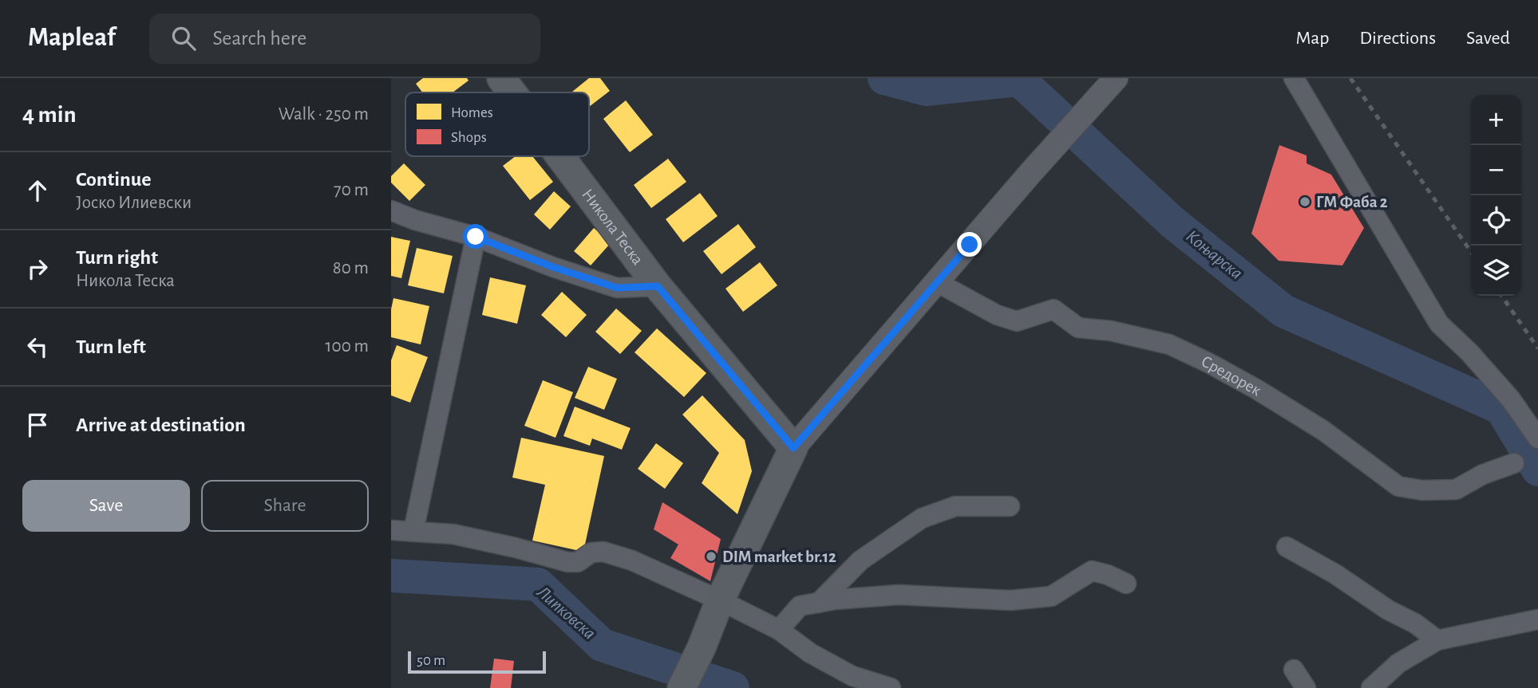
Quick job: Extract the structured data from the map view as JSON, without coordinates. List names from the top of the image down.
{
  "streets": {
    "main road": ["Никола Теска"],
    "street": ["Средорек"]
  },
  "water": ["Коњарска", "Липковска"],
  "places": ["ГМ Фаба 2", "DIM market br.12"],
  "legend": ["Homes", "Shops"],
  "scale_bar": "50 m",
  "page": {
    "header": "Mapleaf",
    "search": "Search here",
    "nav": ["Map", "Directions", "Saved"],
    "heading": ["4 min", "Walk · 250 m"],
    "map_buttons": ["+", "−"],
    "list": [
      ["Continue", "Јоско Илиевски", "70 m"],
      ["Turn right", "Никола Теска", "80 m"],
      ["Turn left", "100 m"],
      "Arrive at destination"
    ],
    "buttons": ["Save", "Share"],
    "scale": "50 m"
  }
}
